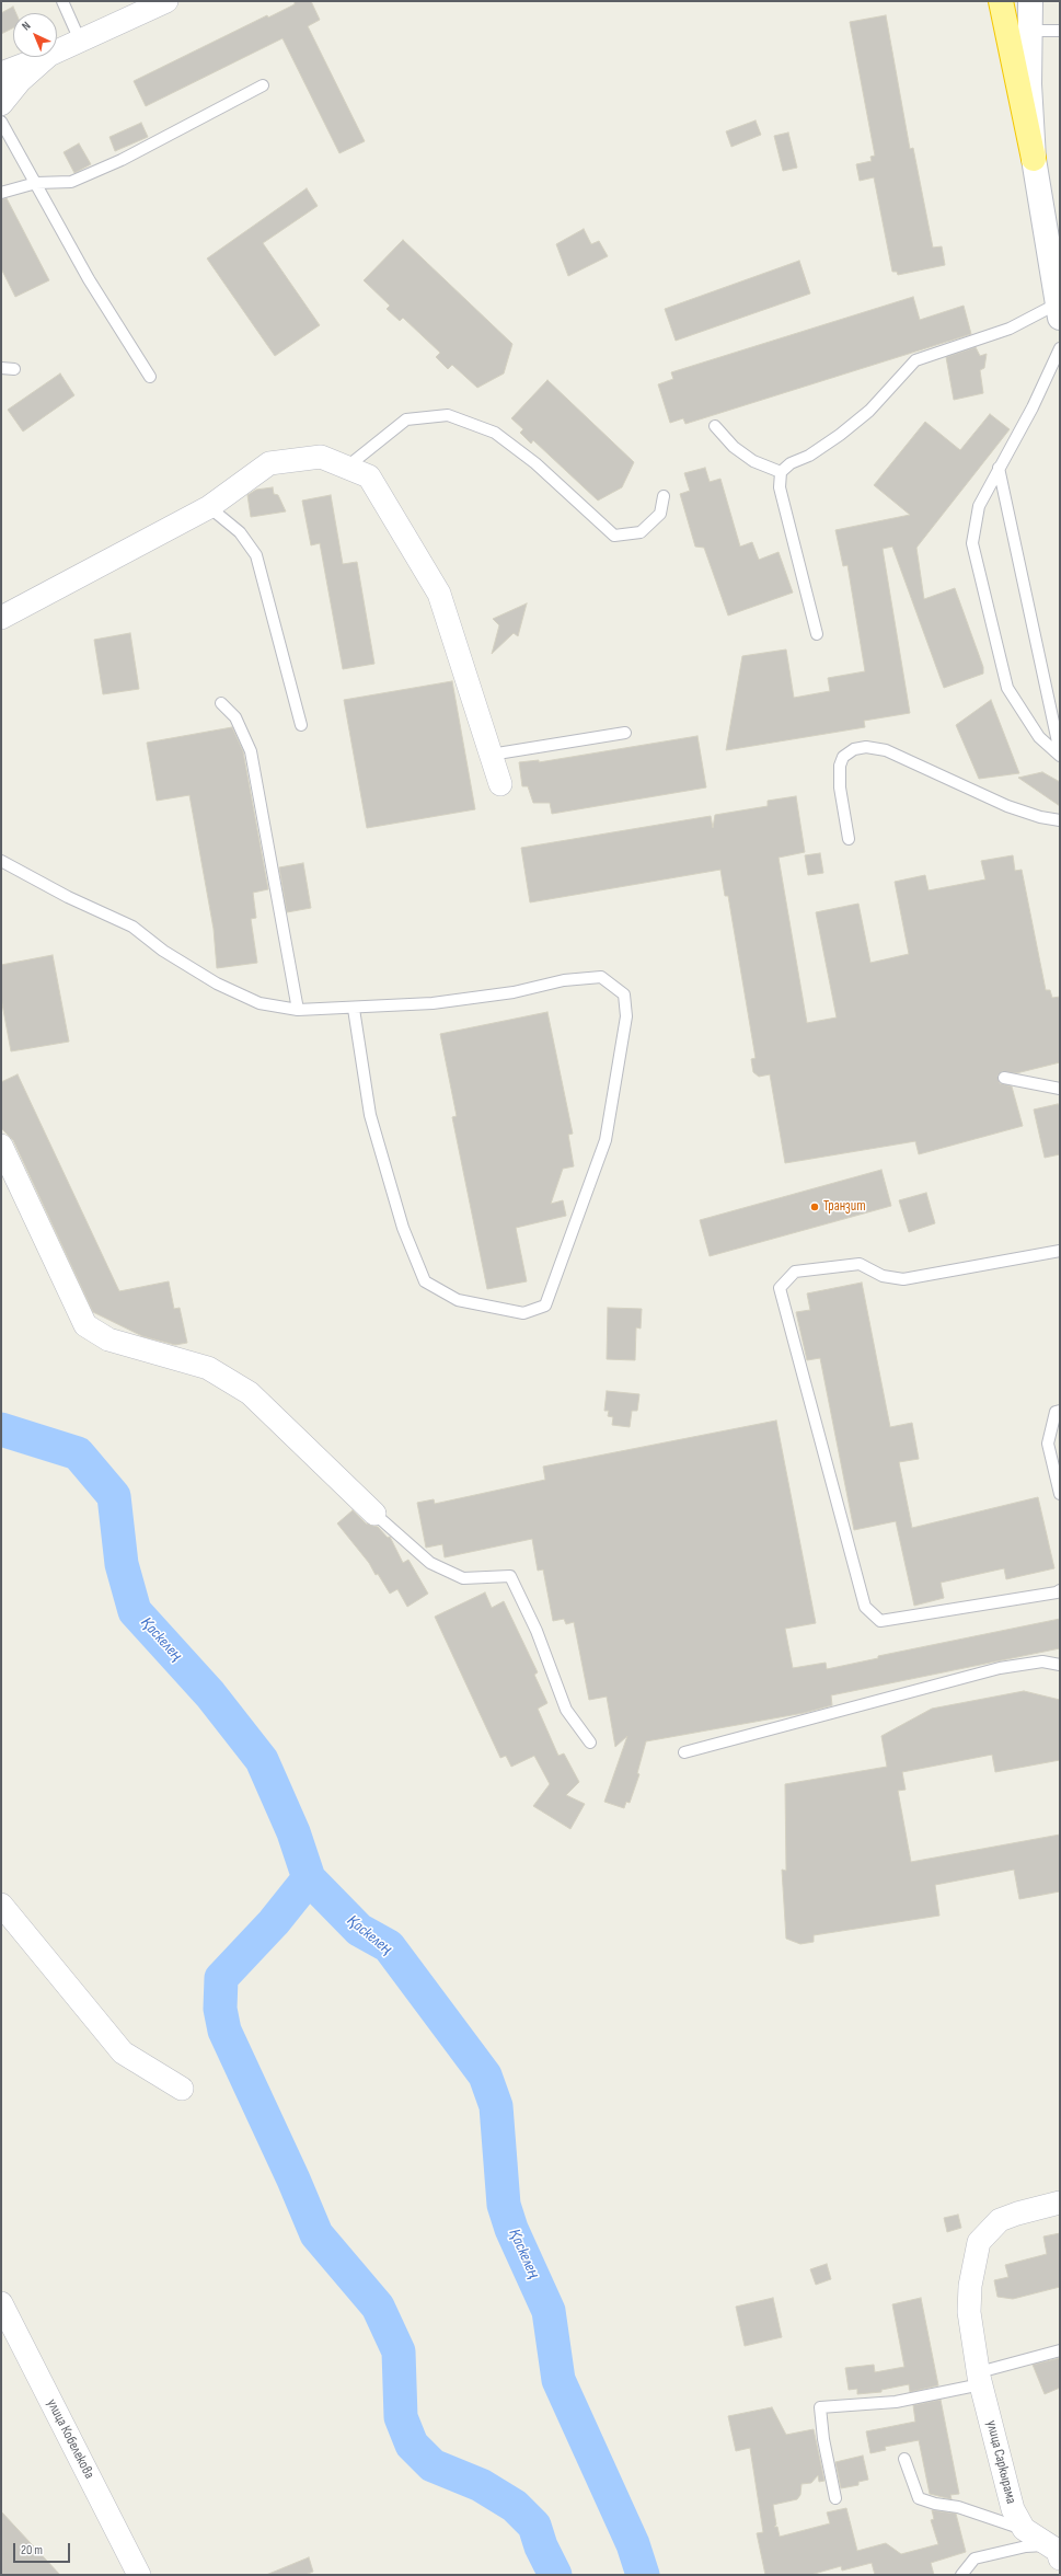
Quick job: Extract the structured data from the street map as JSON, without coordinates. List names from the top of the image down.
{
  "streets": {
    "street": ["улица Кобелекова", "улица Саркырама"]
  },
  "water": ["Қаскелең"],
  "places": ["Транзит"],
  "scale_bar": "20 m",
  "north": "top left"
}
